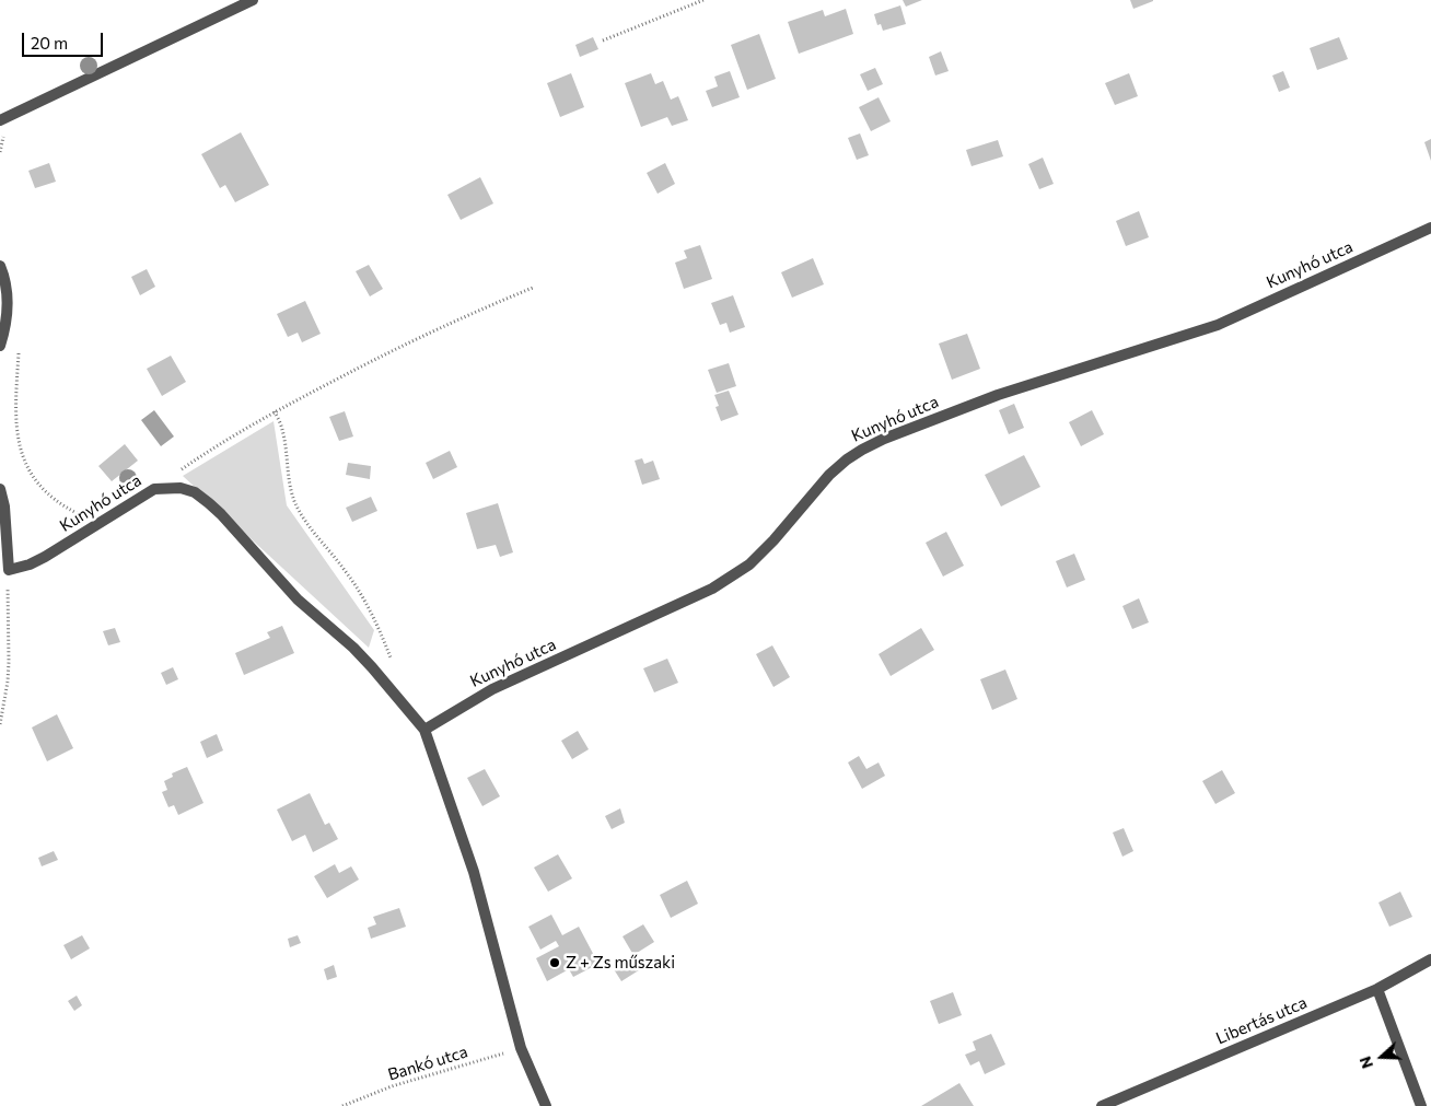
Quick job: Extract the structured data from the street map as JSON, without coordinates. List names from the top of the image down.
{
  "streets": {
    "street": ["Kunyhó utca", "Libertás utca"],
    "path": ["Bankó utca"]
  },
  "crossings": [
    ["Kunyhó utca", "Bankó utca"]
  ],
  "places": ["Z + Zs műszaki"],
  "scale_bar": "20 m",
  "north": "left"
}
